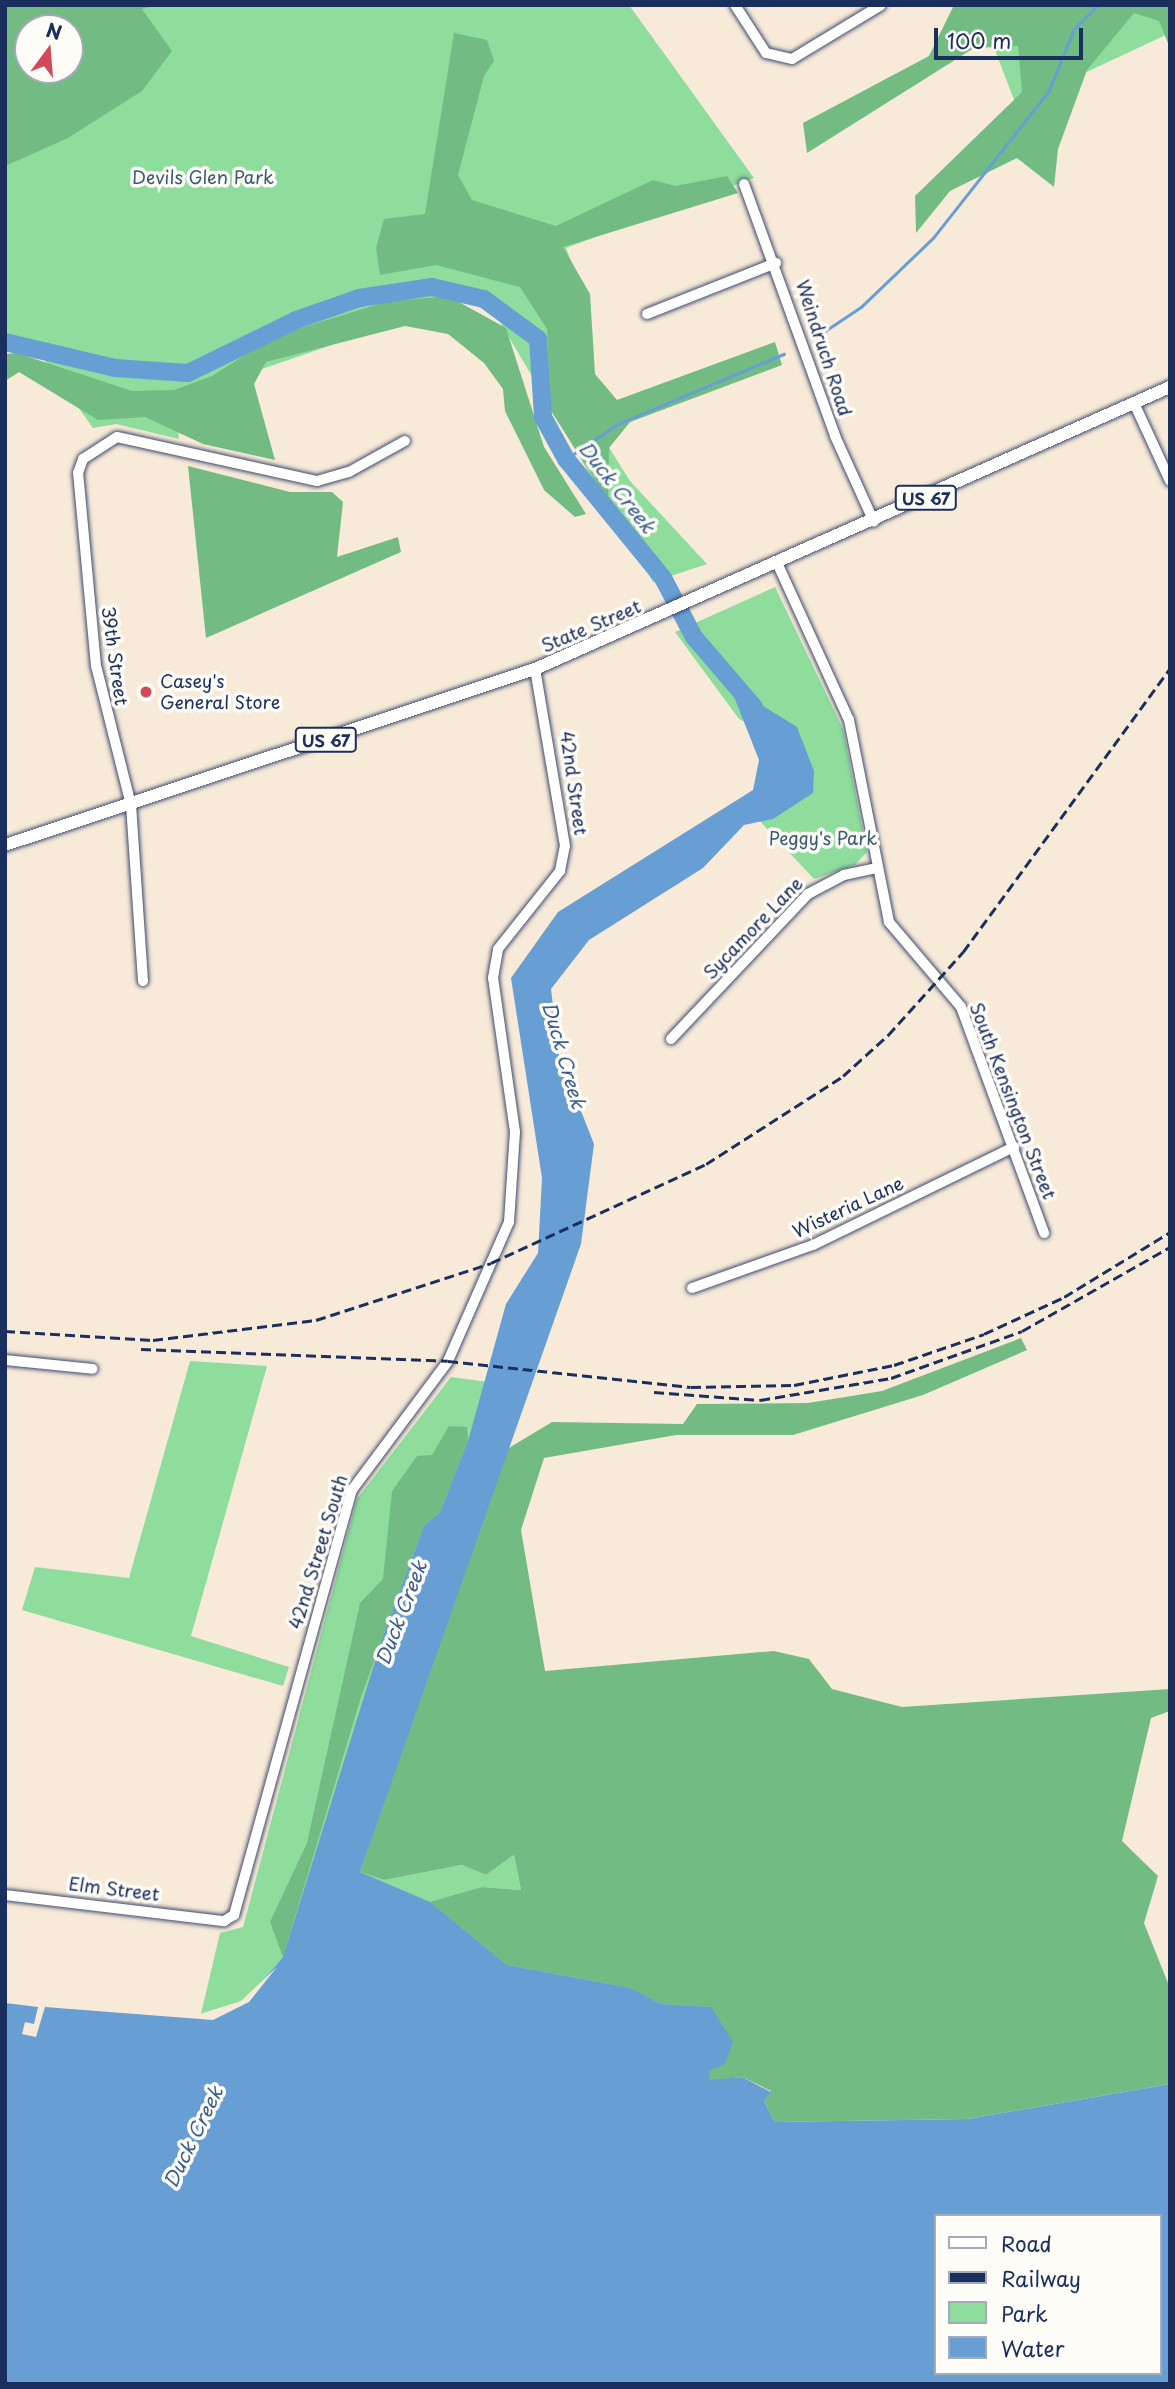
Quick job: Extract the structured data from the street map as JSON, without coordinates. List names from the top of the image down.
{
  "streets": {
    "main road": ["US 67", "State Street"],
    "street": [
      "Weindruch Road",
      "39th Street",
      "42nd Street",
      "Sycamore Lane",
      "South Kensington Street",
      "Wisteria Lane",
      "42nd Street South",
      "Elm Street"
    ]
  },
  "crossings": [
    ["Weindruch Road", "State Street"],
    ["State Street", "39th Street"],
    ["State Street", "42nd Street"],
    ["State Street", "South Kensington Street"],
    ["42nd Street", "42nd Street South"],
    ["Sycamore Lane", "South Kensington Street"],
    ["South Kensington Street", "Wisteria Lane"],
    ["42nd Street South", "Elm Street"]
  ],
  "water": ["Duck Creek"],
  "parks": ["Devils Glen Park", "Peggy's Park"],
  "places": ["Casey's General Store"],
  "legend": [
    "Road",
    "Railway",
    "Park",
    "Water"
  ],
  "scale_bar": "100 m",
  "north": "top"
}
